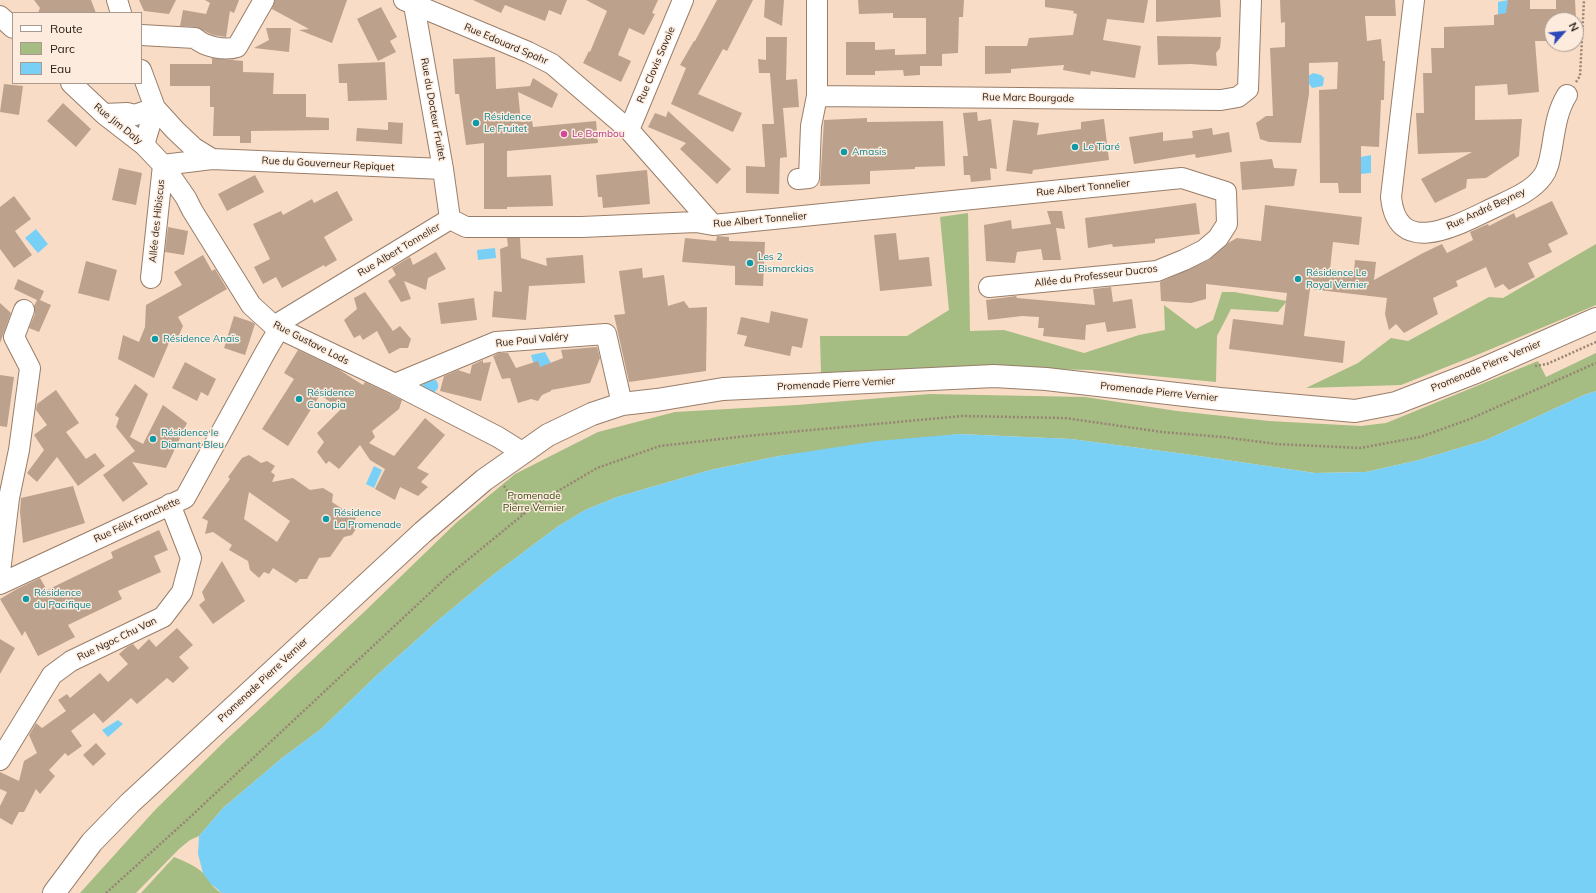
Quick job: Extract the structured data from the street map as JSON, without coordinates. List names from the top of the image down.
{
  "streets": {
    "main road": ["Promenade Pierre Vernier"],
    "street": [
      "Rue Edouard Spahr",
      "Rue Clovis Savoie",
      "Rue Marc Bourgade",
      "Rue du Docteur Fruitet",
      "Rue Jim Daly",
      "Rue du Gouverneur Repiquet",
      "Rue Albert Tonnelier",
      "Rue André Beyney",
      "Allée des Hibiscus",
      "Allée du Professeur Ducros",
      "Rue Paul Valéry",
      "Rue Gustave Lods",
      "Rue Félix Franchette",
      "Rue Ngoc Chu Van"
    ]
  },
  "crossings": [
    ["Rue Edouard Spahr", "Rue Clovis Savoie"],
    ["Rue Edouard Spahr", "Rue du Docteur Fruitet"],
    ["Rue Edouard Spahr", "Rue Albert Tonnelier"],
    ["Rue du Docteur Fruitet", "Rue du Gouverneur Repiquet"],
    ["Rue du Docteur Fruitet", "Rue Albert Tonnelier"],
    ["Rue Jim Daly", "Allée des Hibiscus"],
    ["Rue Jim Daly", "Rue Gustave Lods"],
    ["Rue Albert Tonnelier", "Allée du Professeur Ducros"],
    ["Rue Albert Tonnelier", "Rue Gustave Lods"],
    ["Rue Albert Tonnelier", "Rue Félix Franchette"],
    ["Allée des Hibiscus", "Rue Gustave Lods"],
    ["Rue Paul Valéry", "Rue Gustave Lods"],
    ["Rue Paul Valéry", "Promenade Pierre Vernier"],
    ["Rue Gustave Lods", "Promenade Pierre Vernier"],
    ["Rue Gustave Lods", "Rue Félix Franchette"],
    ["Rue Félix Franchette", "Rue Ngoc Chu Van"]
  ],
  "parks": ["Promenade Pierre Vernier"],
  "places": [
    "Résidence Le Fruitet",
    "Le Bambou",
    "Le Tiaré",
    "Amasis",
    "Les 2 Bismarckias",
    "Résidence Le Royal Vernier",
    "Résidence Anaïs",
    "Résidence Canopia",
    "Résidence le Diamant Bleu",
    "Résidence La Promenade",
    "Résidence du Pacifique"
  ],
  "legend": ["Route", "Parc", "Eau"],
  "north": "top right"
}
